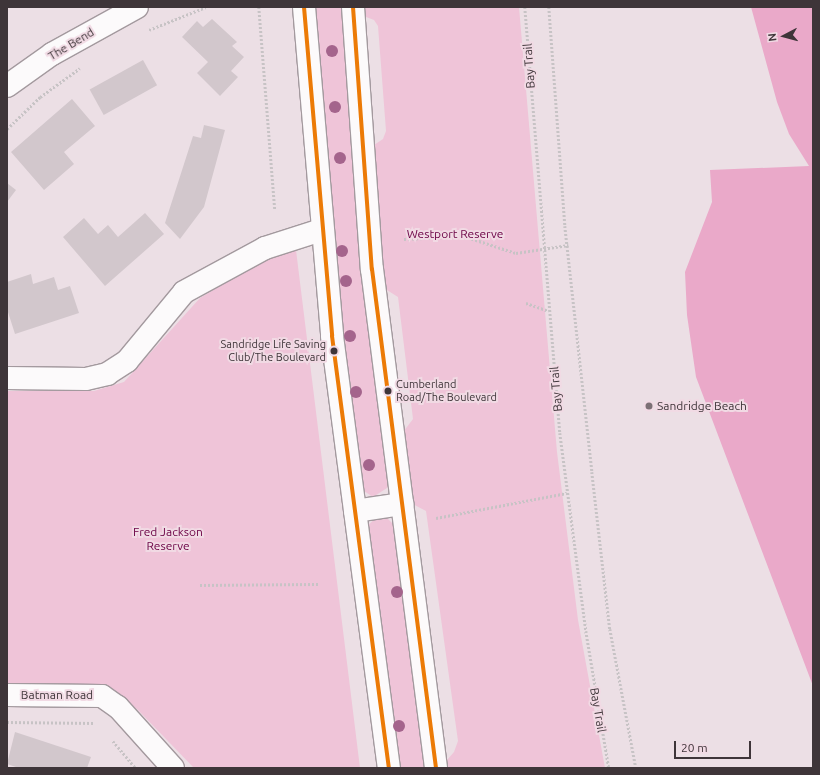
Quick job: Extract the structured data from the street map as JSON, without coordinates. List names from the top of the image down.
{
  "streets": {
    "street": ["The Bend", "Batman Road"],
    "path": ["Bay Trail"]
  },
  "parks": ["Westport Reserve", "Fred Jackson Reserve"],
  "places": ["Sandridge Life Saving Club/The Boulevard", "Cumberland Road/The Boulevard", "Sandridge Beach"],
  "scale_bar": "20 m",
  "north": "left"
}
